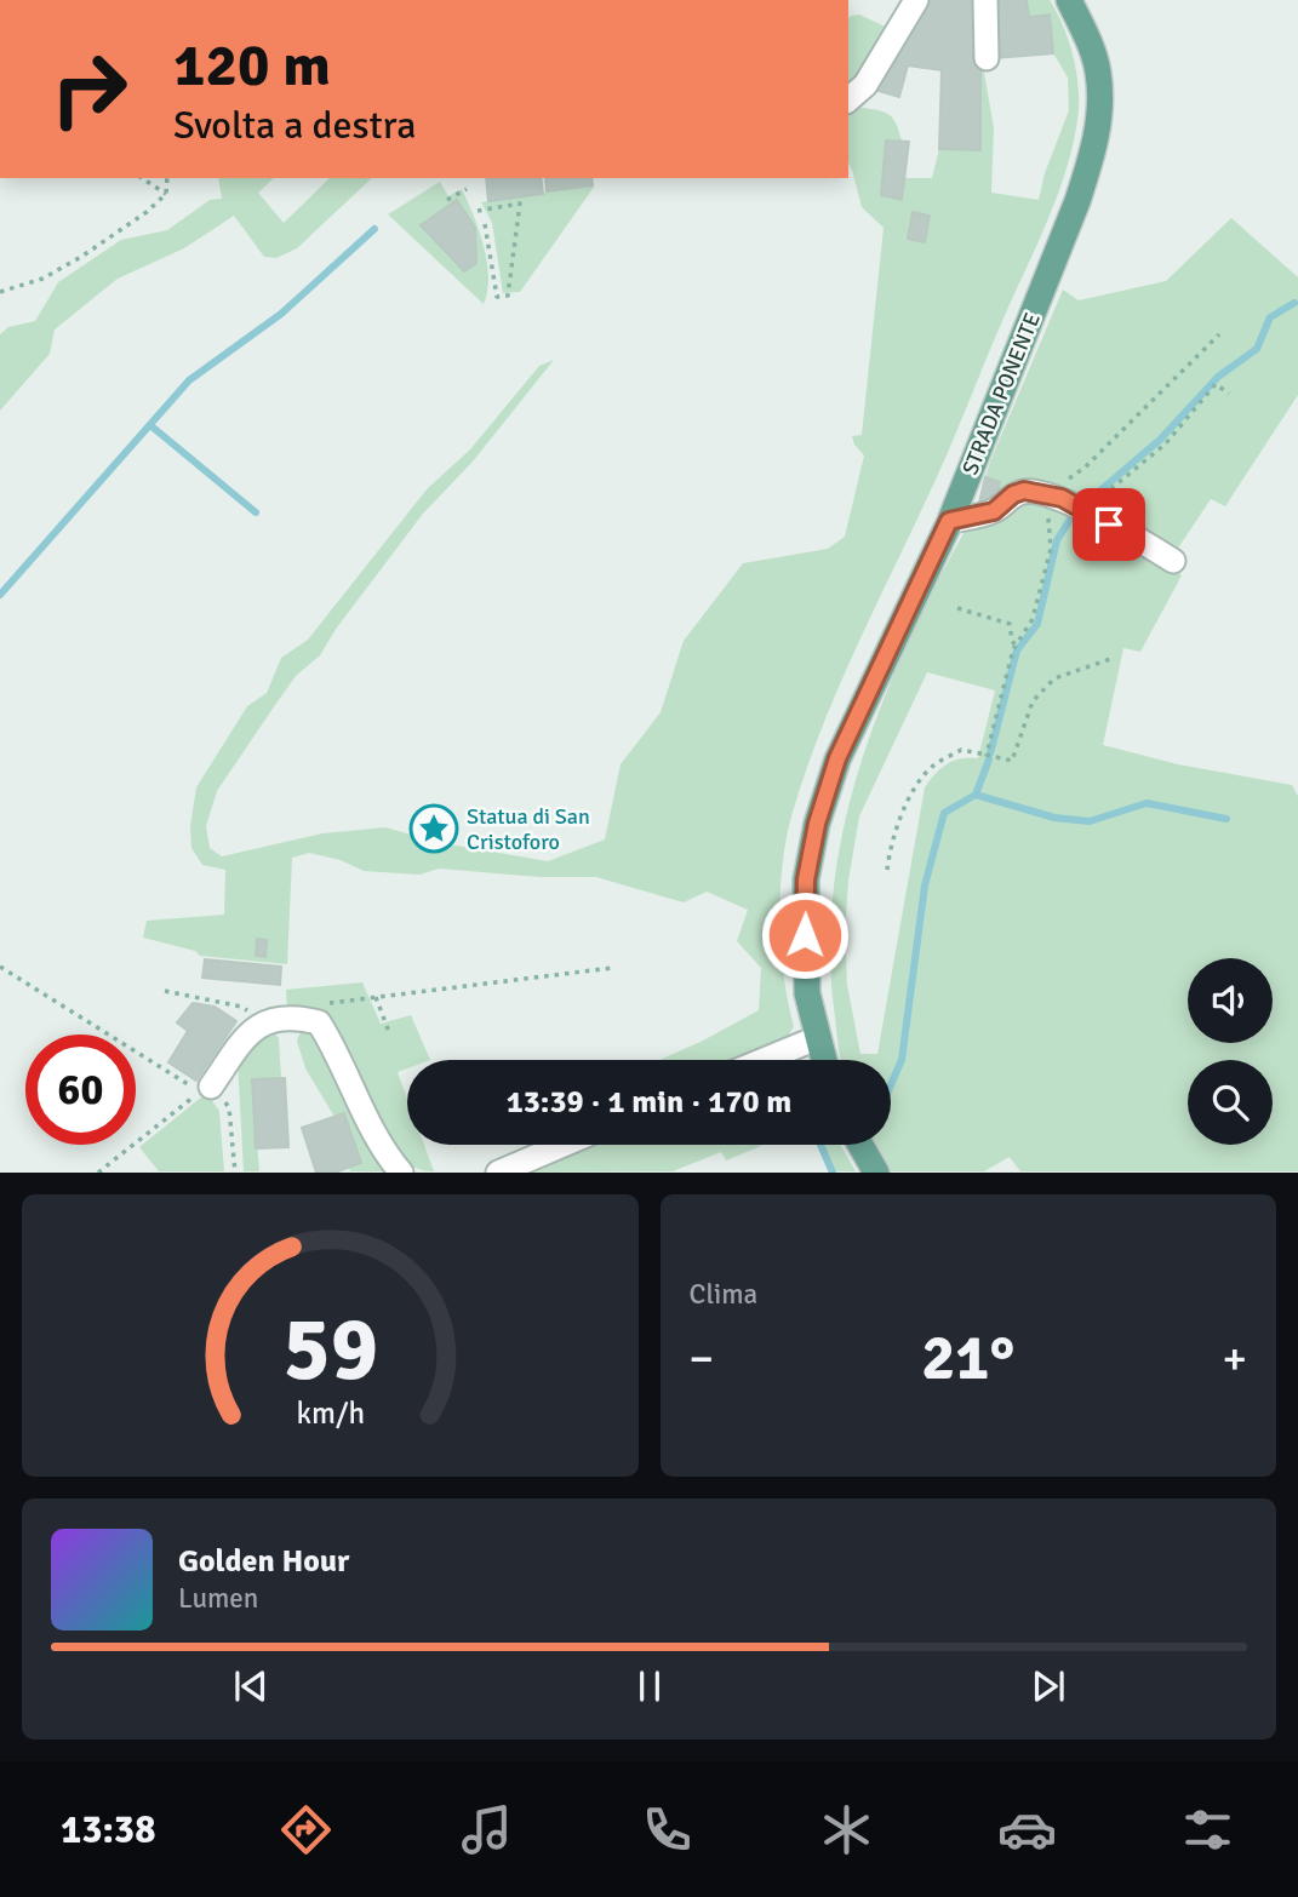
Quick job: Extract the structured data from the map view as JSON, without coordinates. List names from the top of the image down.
{
  "streets": {
    "main road": ["STRADA PONENTE"]
  },
  "places": {
    "place": ["Statua di San Cristoforo"]
  },
  "page": {
    "turn": ["120 m", "Svolta a destra"],
    "limit": "60",
    "trip": "13:39 · 1 min · 170 m",
    "tile": "Clima",
    "heat": ["−", "21°", "+"],
    "song": ["Golden Hour", "Lumen"],
    "tabs": "13:38",
    "gauge": ["59", "km/h"]
  }
}
